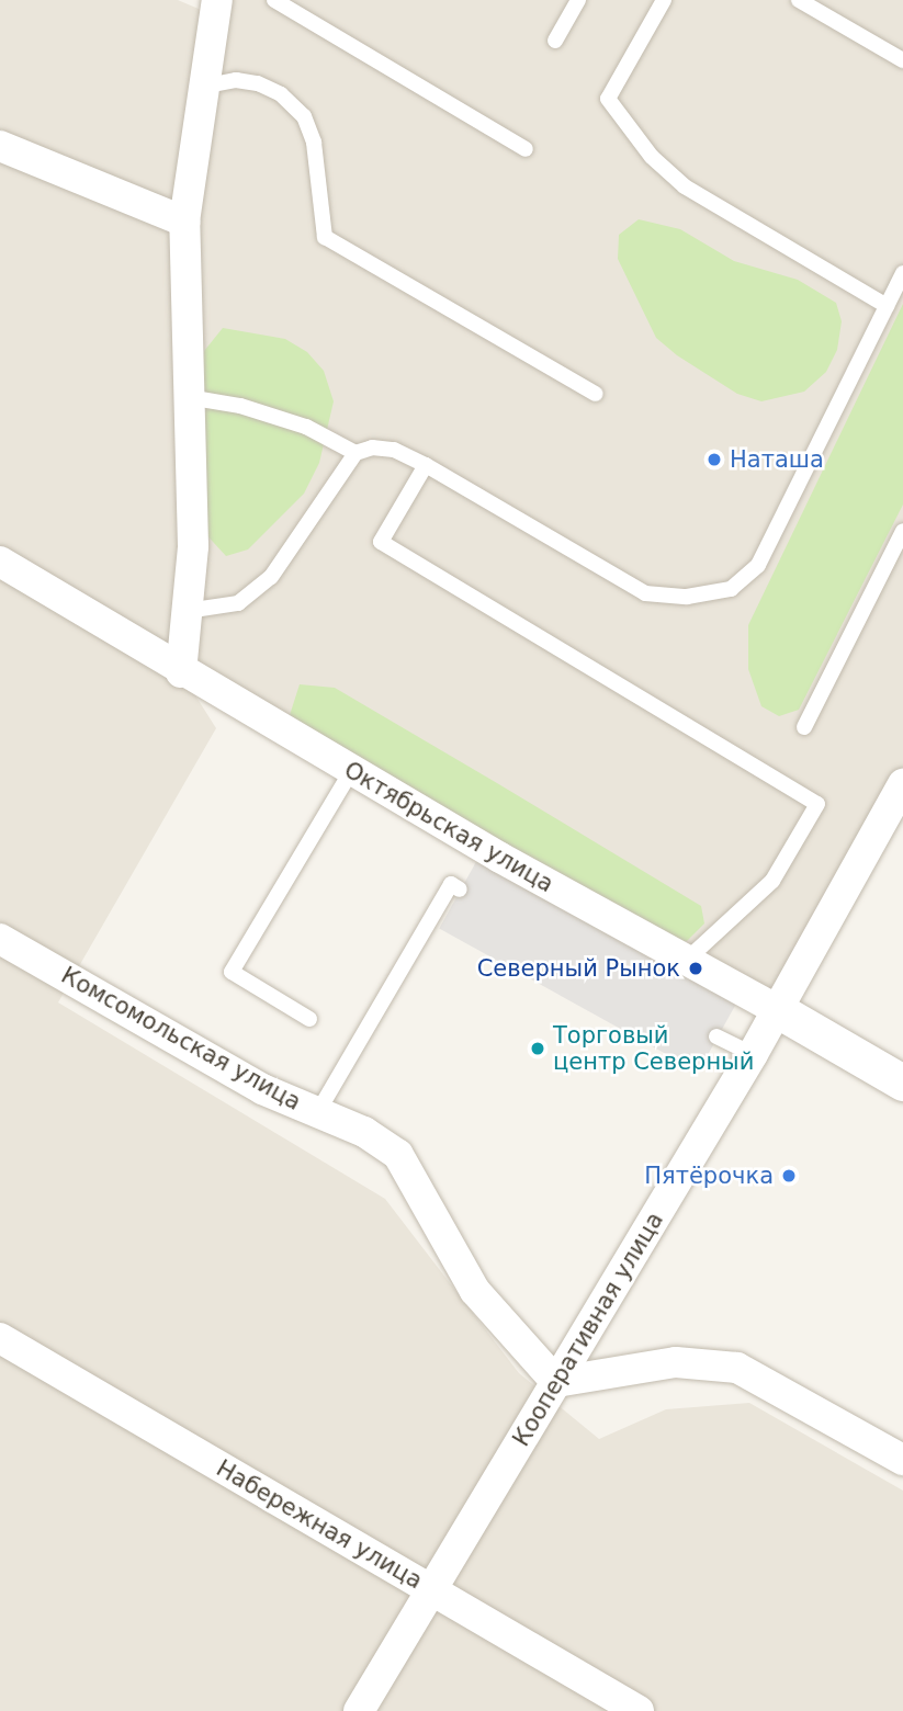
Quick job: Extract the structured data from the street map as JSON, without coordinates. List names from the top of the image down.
{
  "streets": {
    "street": [
      "Октябрьская улица",
      "Комсомольская улица",
      "Кооперативная улица",
      "Набережная улица"
    ]
  },
  "crossings": [
    ["Октябрьская улица", "Кооперативная улица"],
    ["Комсомольская улица", "Кооперативная улица"],
    ["Кооперативная улица", "Набережная улица"]
  ],
  "places": [
    "Наташа",
    "Северный Рынок",
    "Торговый центр Северный",
    "Пятёрочка"
  ]
}
